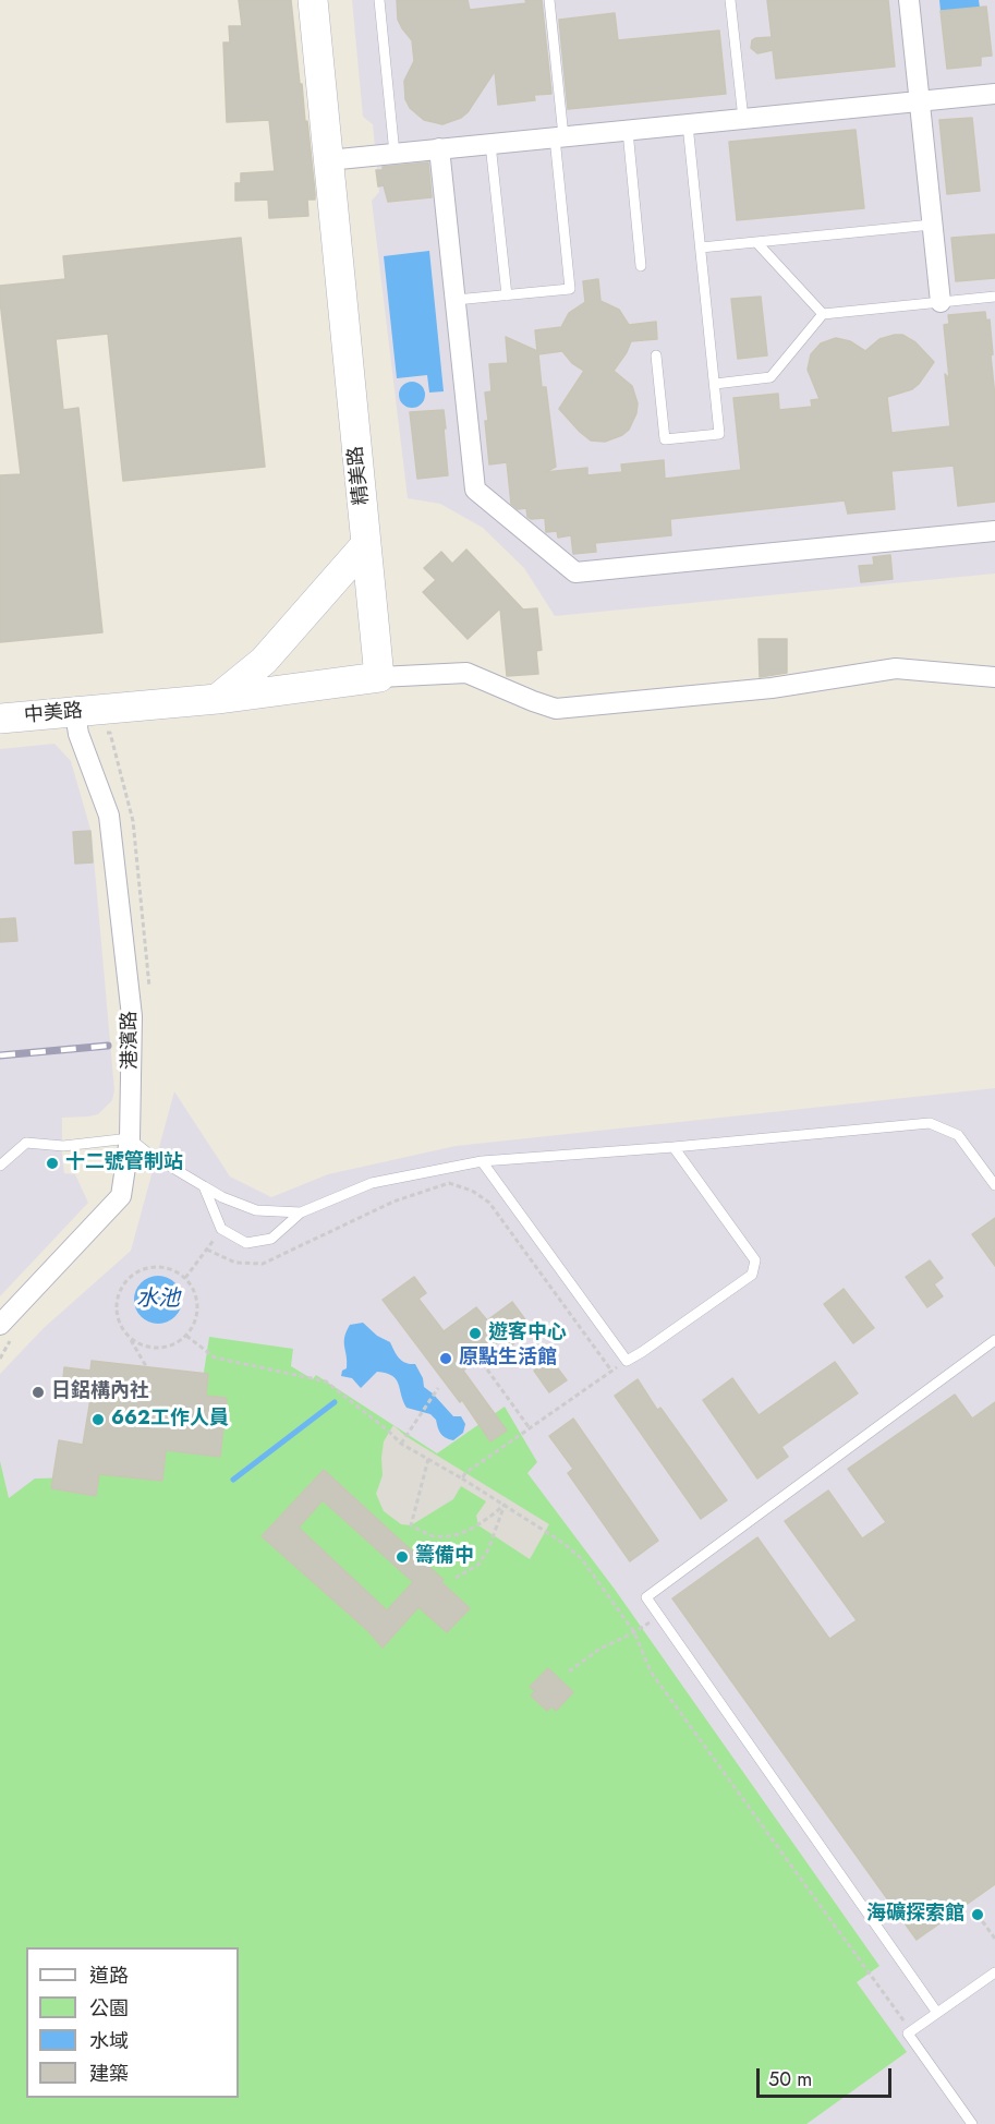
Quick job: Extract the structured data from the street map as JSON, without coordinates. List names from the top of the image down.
{
  "streets": {
    "main road": ["精美路", "中美路"],
    "street": ["港濱路"]
  },
  "crossings": [
    ["中美路", "港濱路"]
  ],
  "water": ["水池"],
  "places": [
    "十二號管制站",
    "遊客中心",
    "原點生活館",
    "日鋁構內社",
    "662工作人員",
    "籌備中",
    "海礦探索館"
  ],
  "legend": [
    "道路",
    "公園",
    "水域",
    "建築"
  ],
  "scale_bar": "50 m"
}
